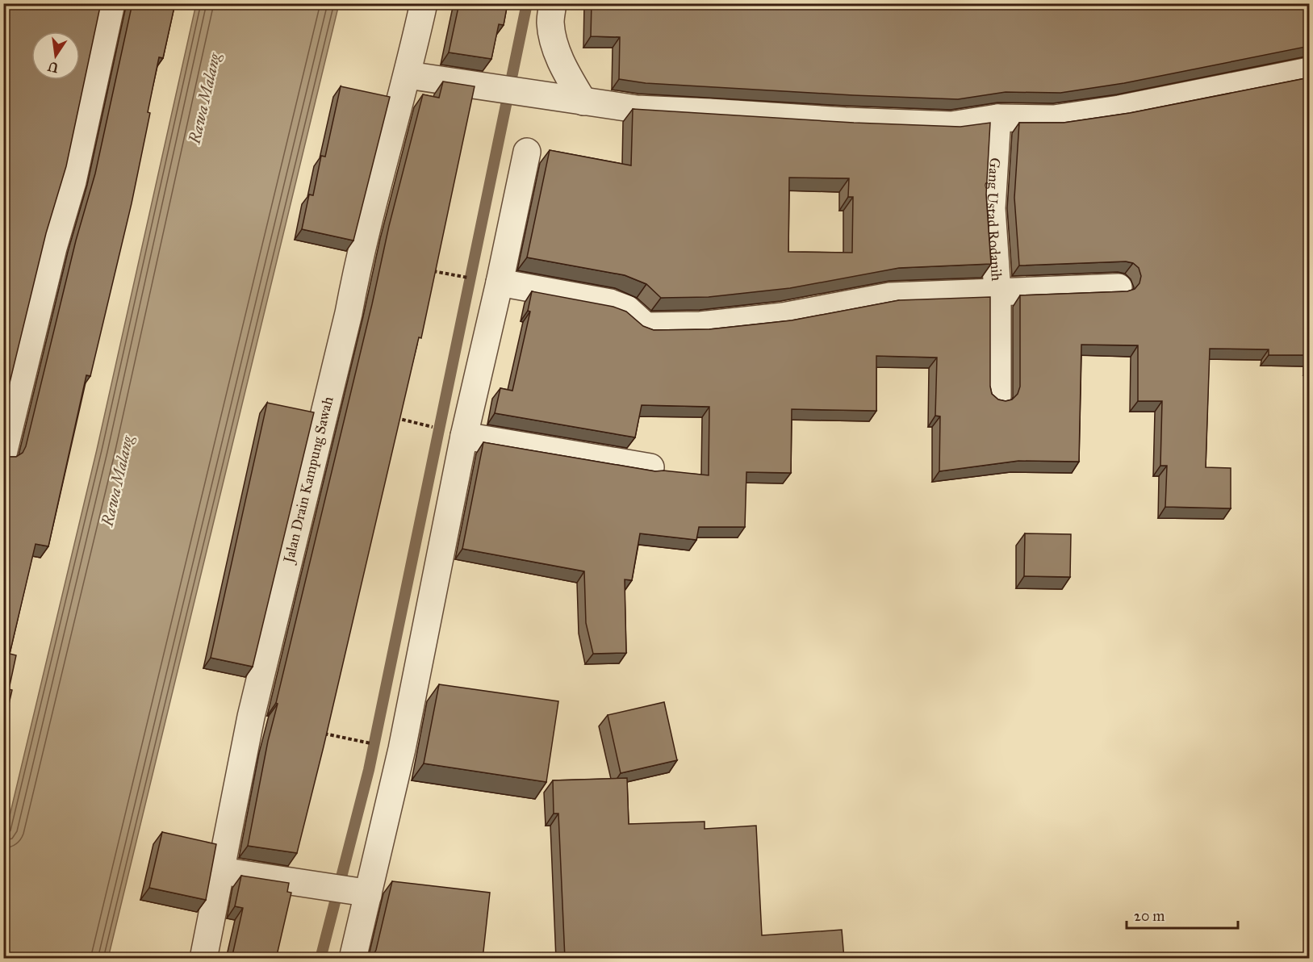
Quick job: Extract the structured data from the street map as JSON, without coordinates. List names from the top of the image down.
{
  "streets": {
    "street": ["Gang Ustad Rodanih", "Jalan Drain Kampung Sawah"]
  },
  "water": ["Rawa Malang"],
  "scale_bar": "20 m",
  "north": "bottom"
}
